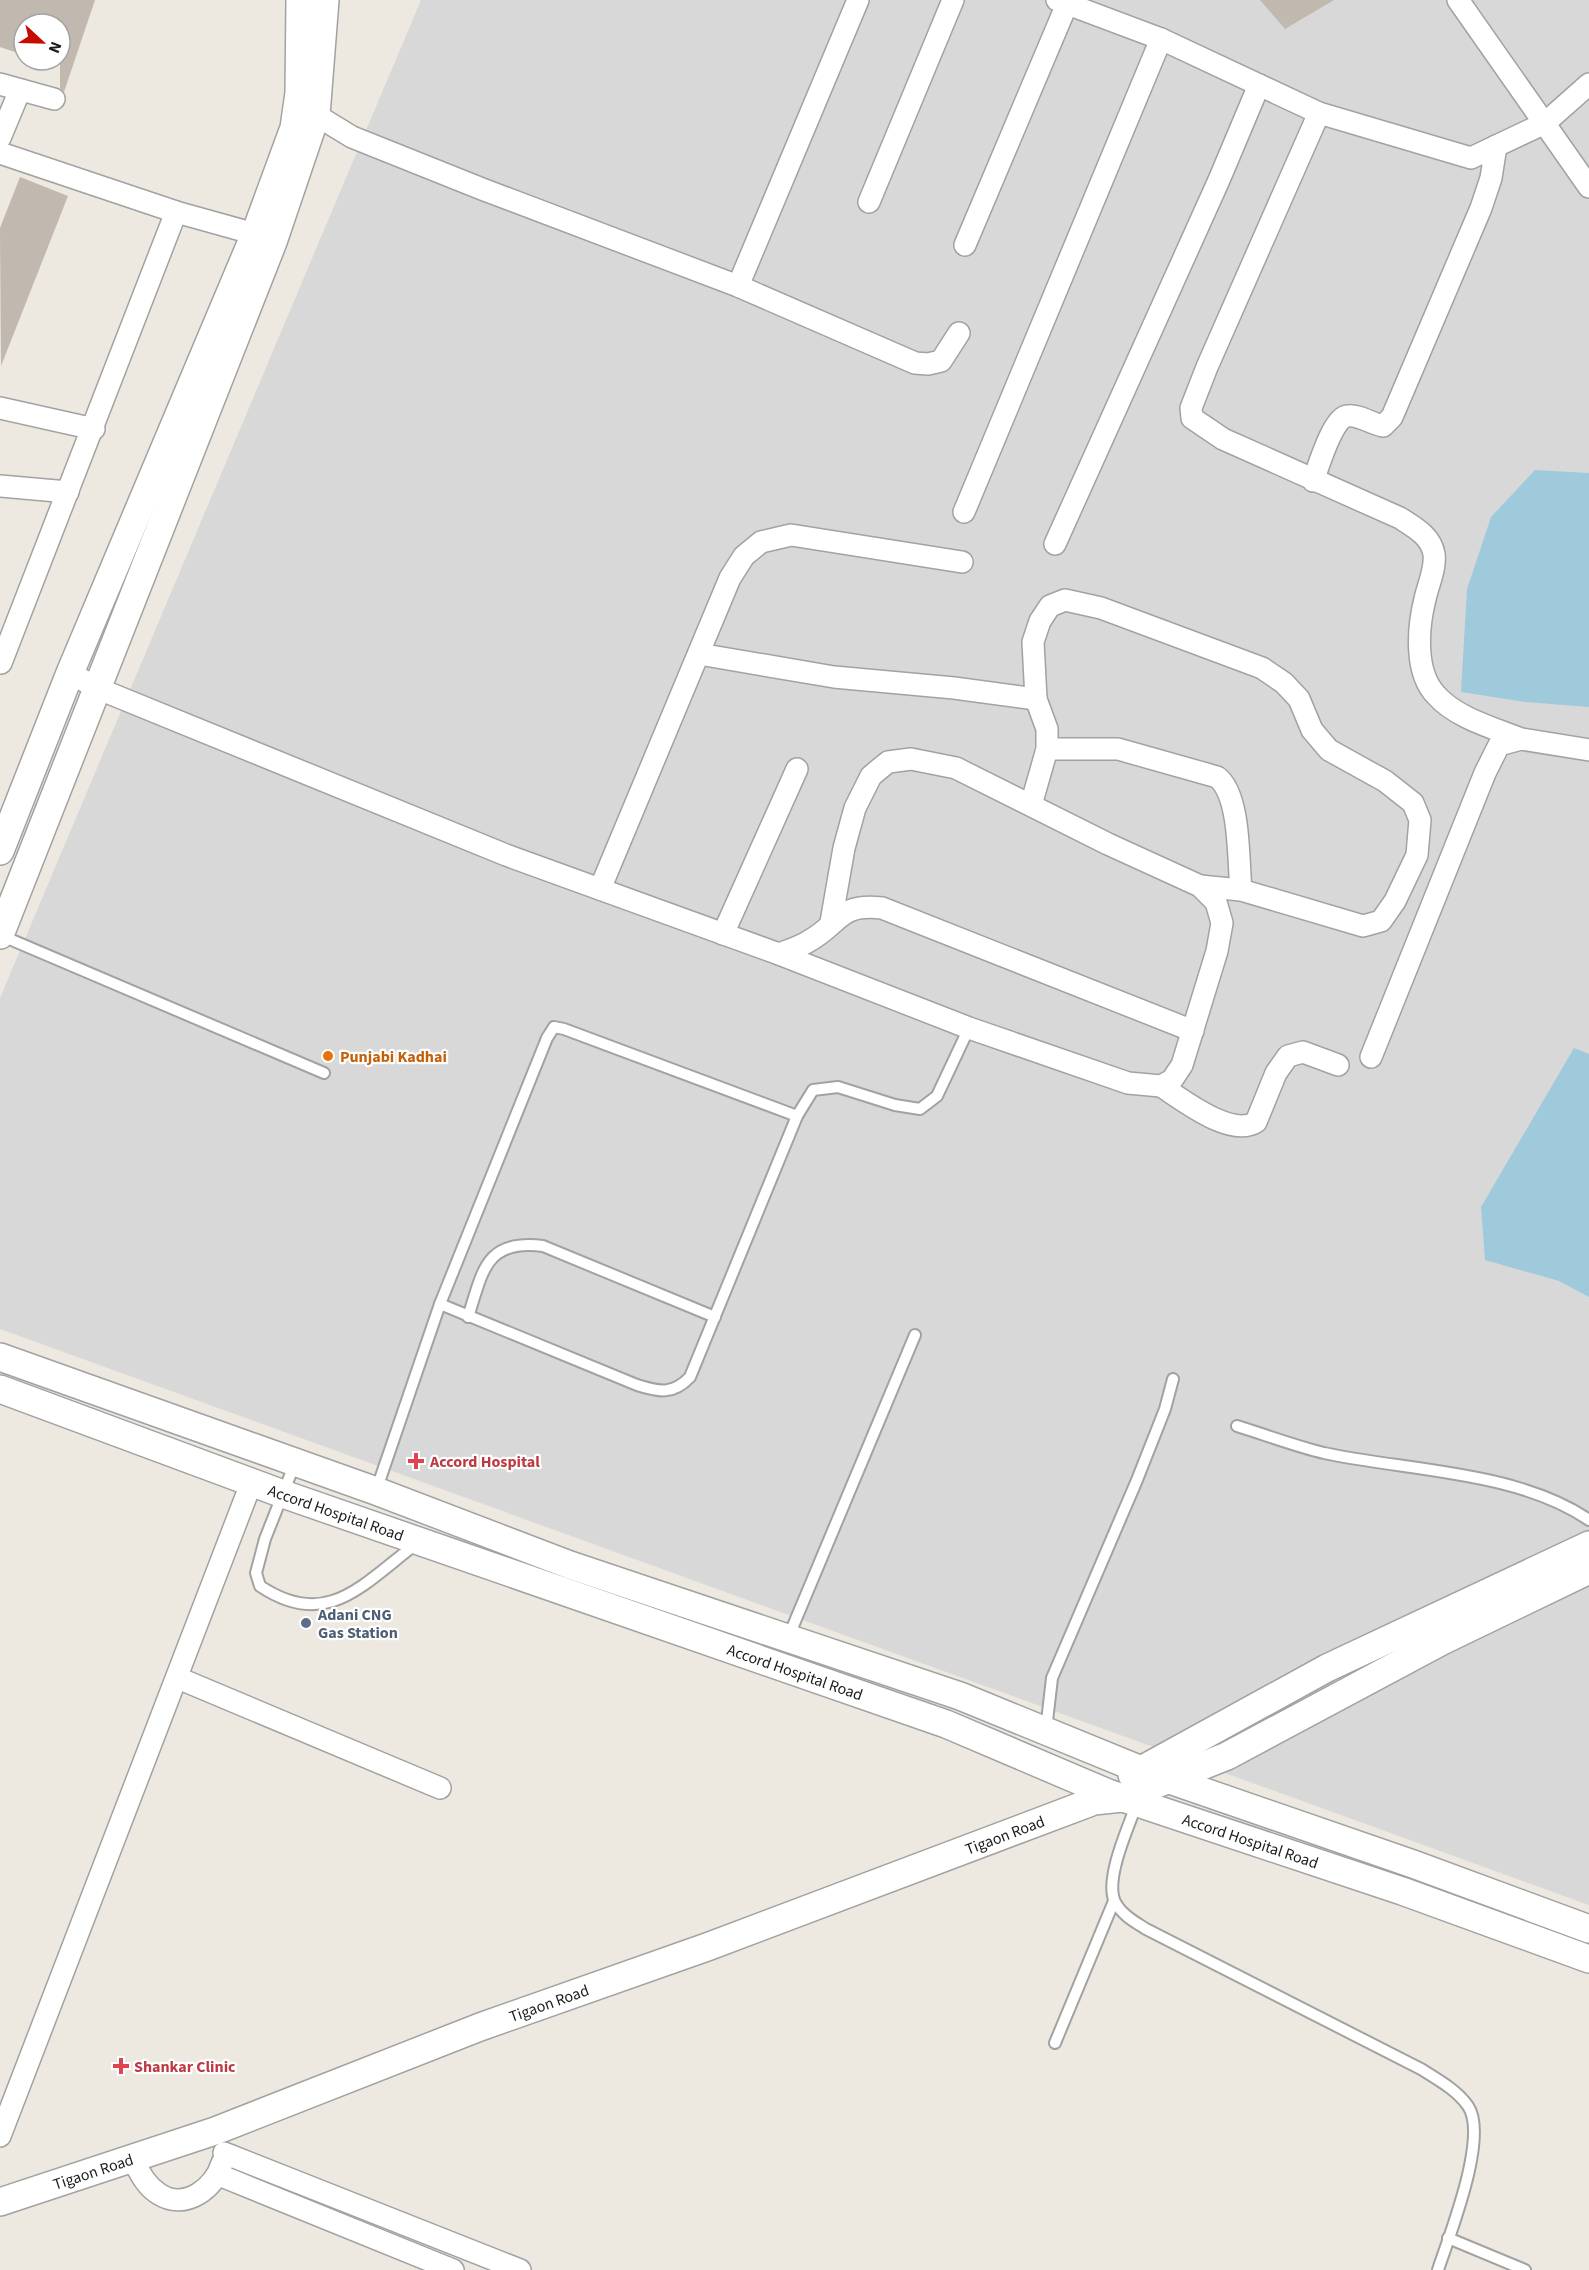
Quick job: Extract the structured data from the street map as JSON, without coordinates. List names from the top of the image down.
{
  "streets": {
    "street": ["Accord Hospital Road", "Tigaon Road"]
  },
  "crossings": [
    ["Accord Hospital Road", "Tigaon Road"]
  ],
  "places": {
    "other": ["Punjabi Kadhai", "Adani CNG Gas Station"],
    "health": ["Accord Hospital", "Shankar Clinic"]
  },
  "north": "right"
}
